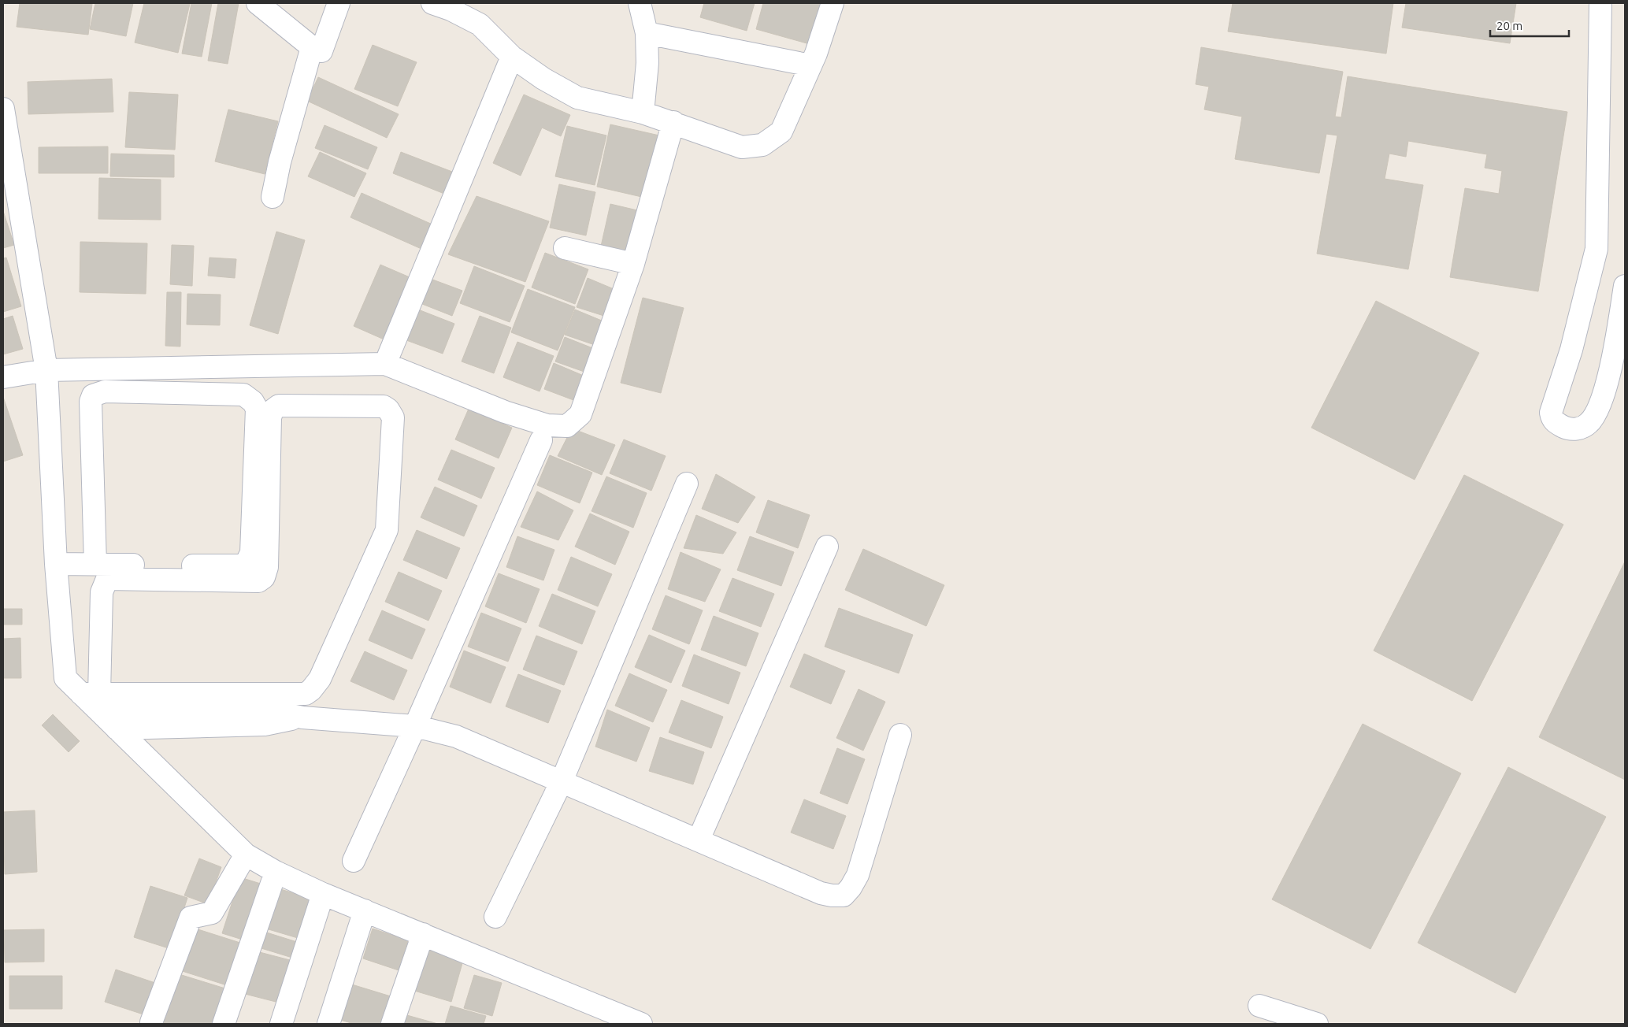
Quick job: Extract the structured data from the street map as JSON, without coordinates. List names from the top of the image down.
{
  "scale_bar": "20 m"
}
